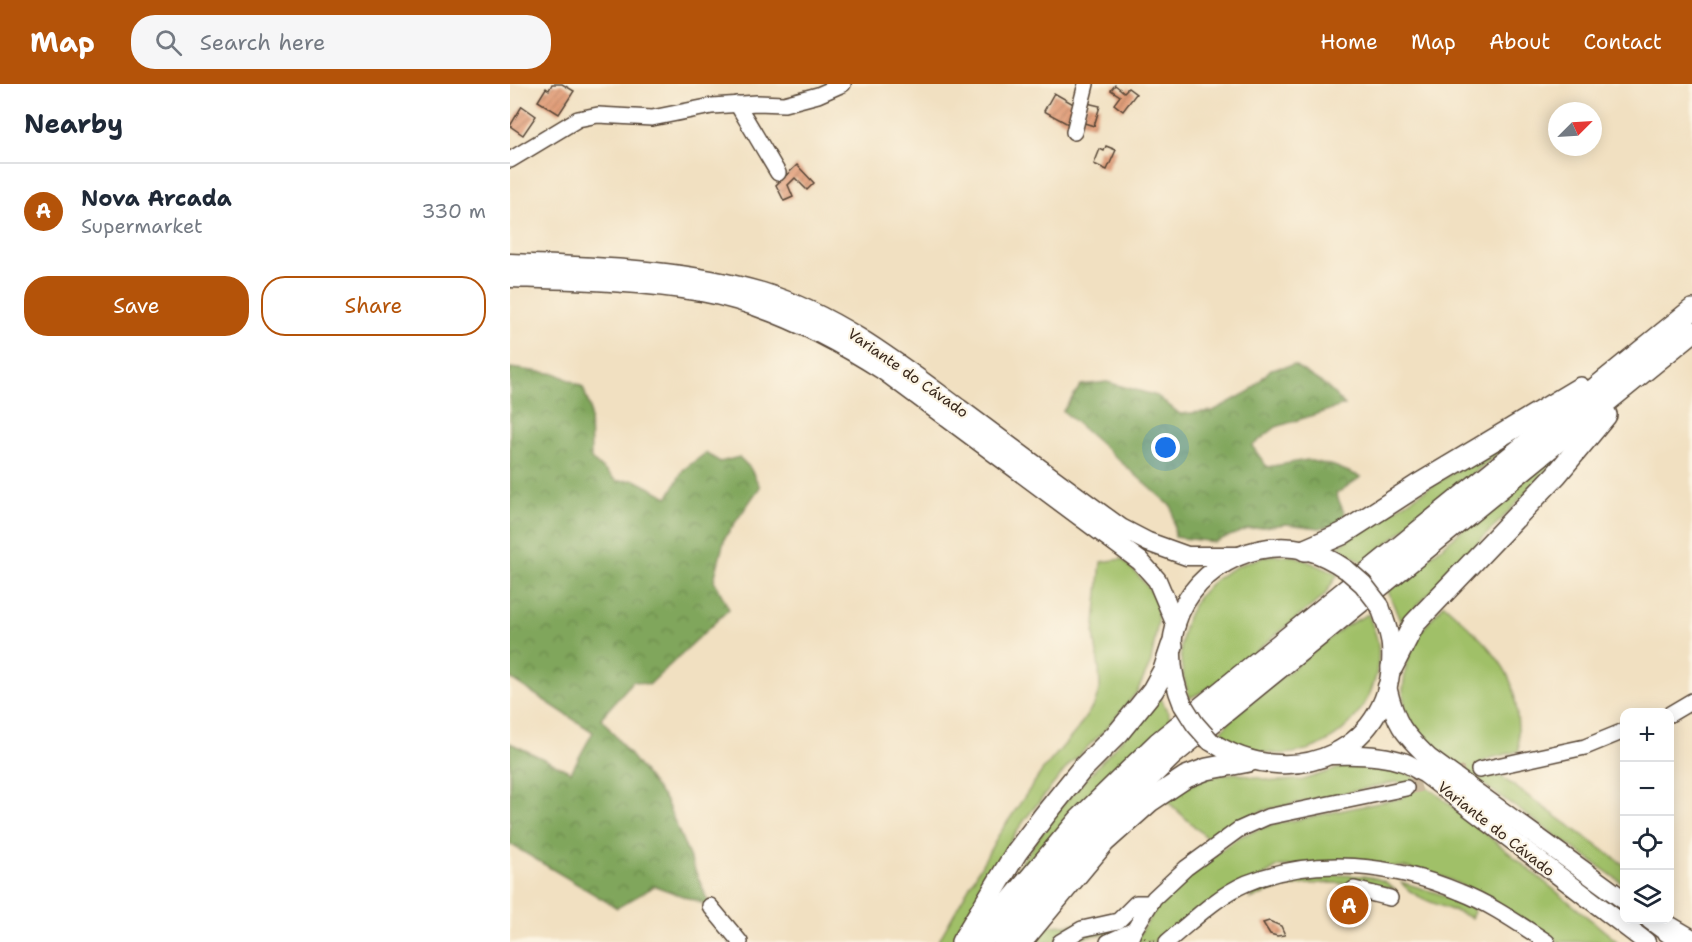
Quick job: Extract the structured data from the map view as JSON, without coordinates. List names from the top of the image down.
{
  "streets": {
    "main road": ["Variante do Cávado"]
  },
  "north": "top right",
  "page": {
    "header": "Map",
    "search": "Search here",
    "nav": [
      "Home",
      "Map",
      "About",
      "Contact"
    ],
    "heading": "Nearby",
    "list": [
      {
        "mark": "A",
        "name": "Nova Arcada",
        "note": "Supermarket",
        "value": "330 m"
      }
    ],
    "buttons": ["Save", "Share"],
    "map_buttons": ["+", "−"],
    "pins": "A"
  }
}
